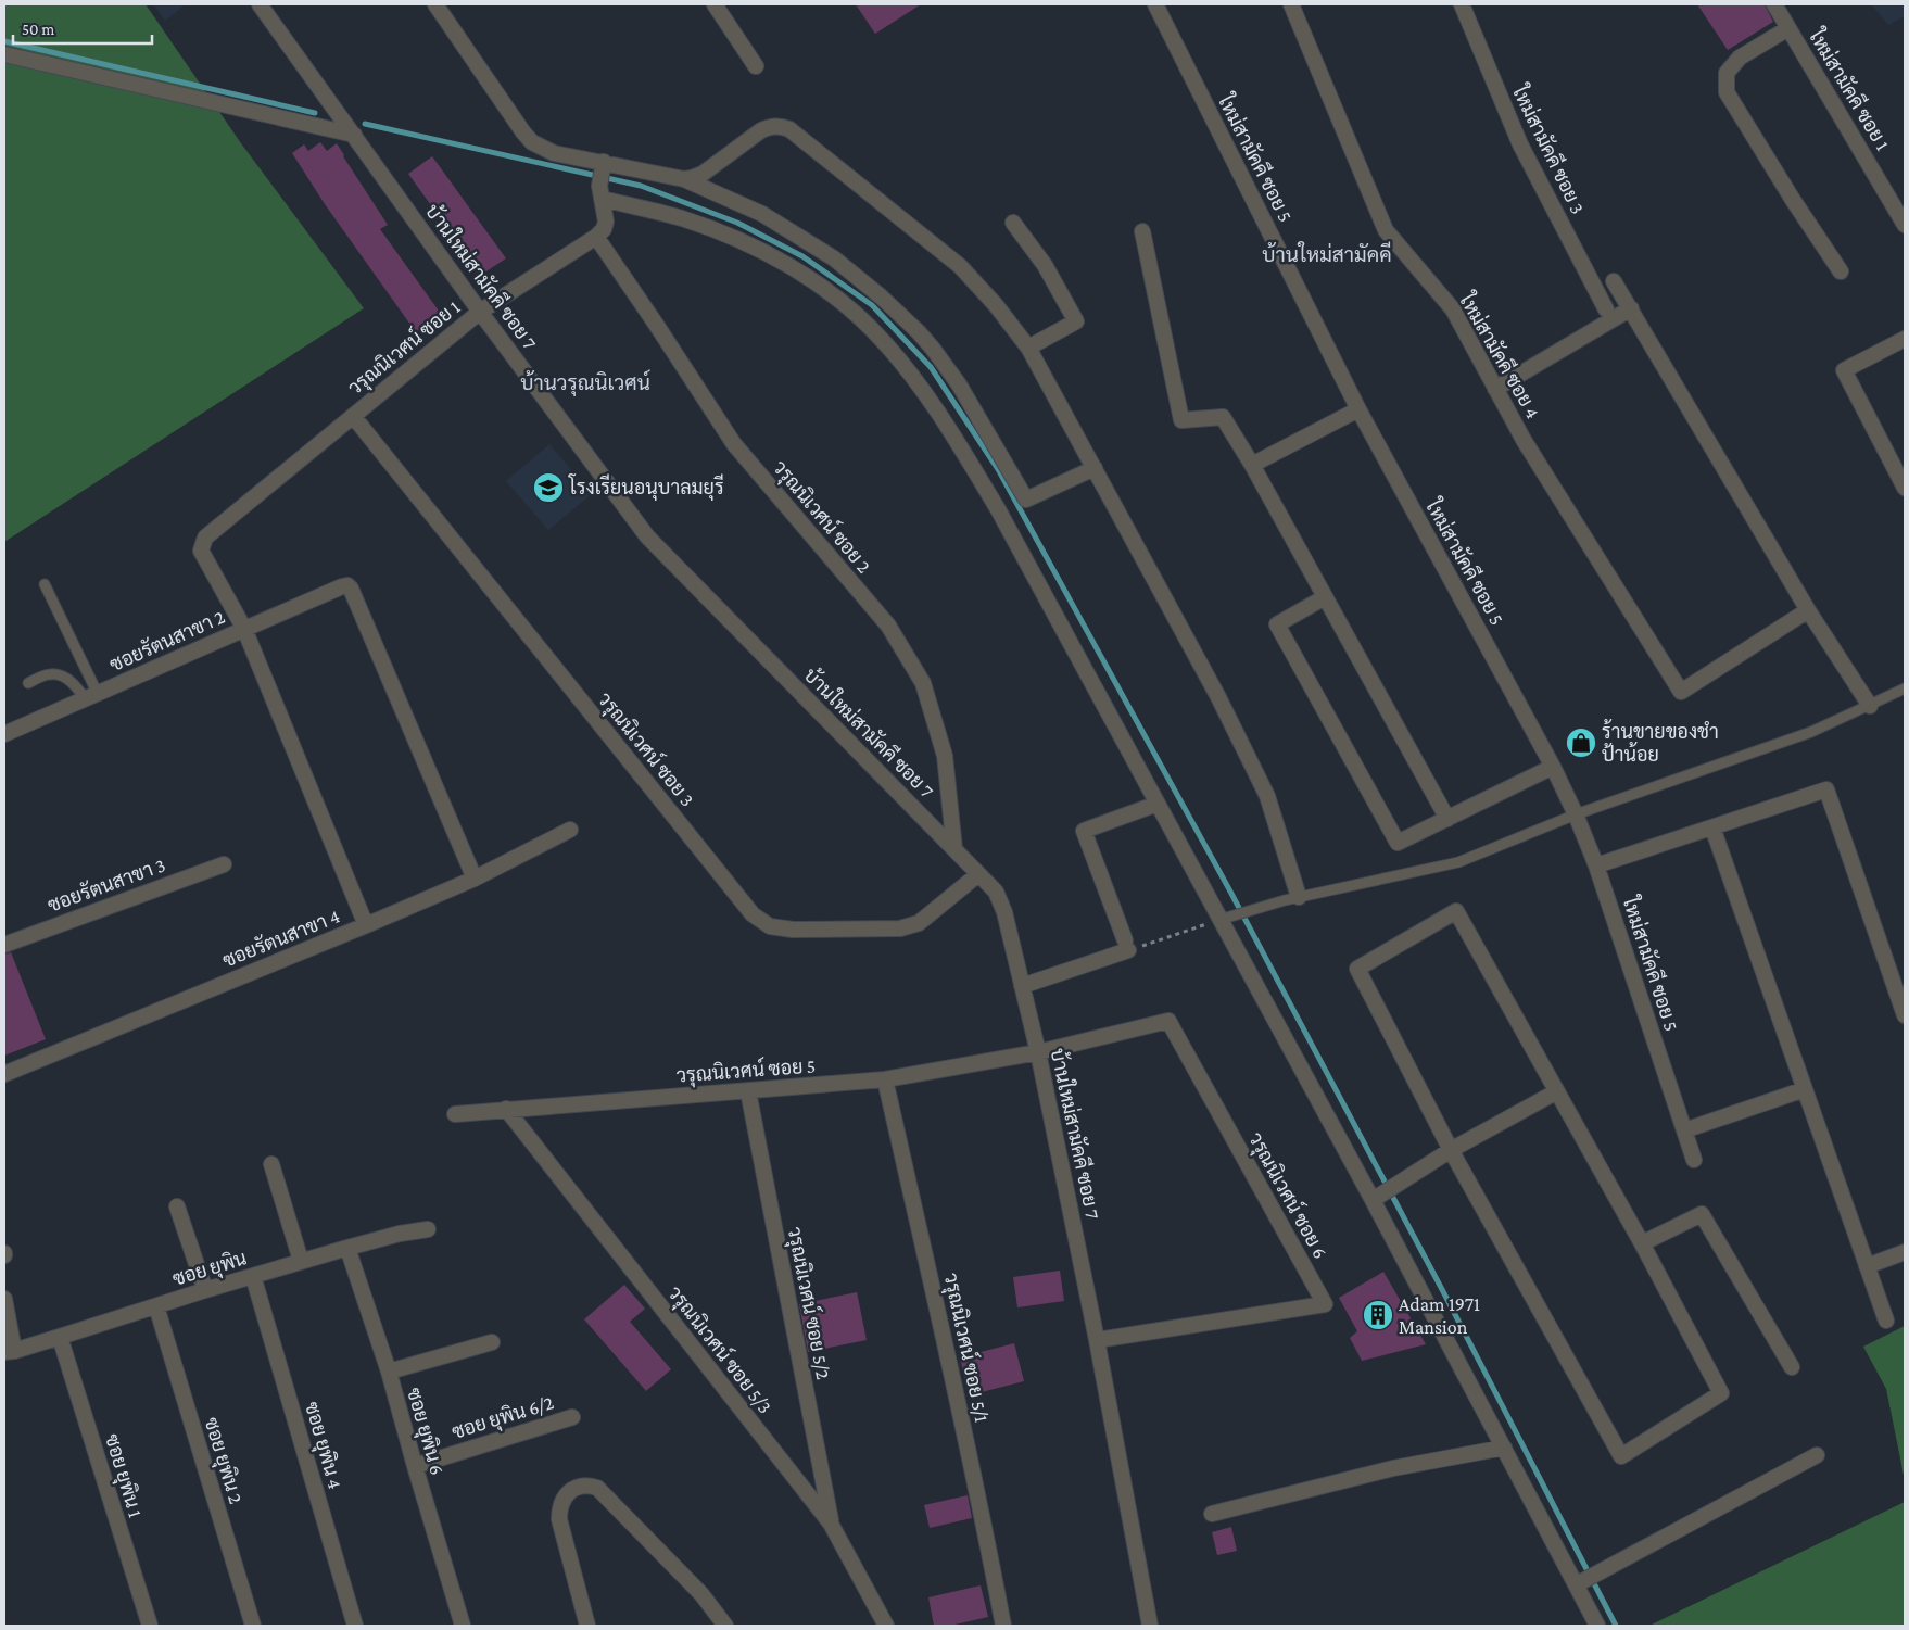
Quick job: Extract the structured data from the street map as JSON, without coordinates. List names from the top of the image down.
{
  "streets": {
    "street": [
      "ใหม่สามัคคี ซอย 1",
      "ใหม่สามัคคี ซอย 3",
      "ใหม่สามัคคี ซอย 5",
      "บ้านใหม่สามัคคี ซอย 7",
      "วรุณนิเวศน์ ซอย 1",
      "ใหม่สามัคคี ซอย 4",
      "วรุณนิเวศน์ ซอย 2",
      "ซอยรัตนสาขา 2",
      "วรุณนิเวศน์ ซอย 3",
      "ซอยรัตนสาขา 3",
      "ซอยรัตนสาขา 4",
      "วรุณนิเวศน์ ซอย 5",
      "วรุณนิเวศน์ ซอย 6",
      "ซอย ยุพิน",
      "วรุณนิเวศน์ ซอย 5/2",
      "วรุณนิเวศน์ ซอย 5/1",
      "วรุณนิเวศน์ ซอย 5/3",
      "ซอย ยุพิน 6/2",
      "ซอย ยุพิน 6",
      "ซอย ยุพิน 4",
      "ซอย ยุพิน 2",
      "ซอย ยุพิน 1"
    ]
  },
  "crossings": [
    ["บ้านใหม่สามัคคี ซอย 7", "วรุณนิเวศน์ ซอย 1"],
    ["บ้านใหม่สามัคคี ซอย 7", "วรุณนิเวศน์ ซอย 2"],
    ["บ้านใหม่สามัคคี ซอย 7", "วรุณนิเวศน์ ซอย 3"],
    ["บ้านใหม่สามัคคี ซอย 7", "วรุณนิเวศน์ ซอย 5"],
    ["บ้านใหม่สามัคคี ซอย 7", "วรุณนิเวศน์ ซอย 6"],
    ["วรุณนิเวศน์ ซอย 1", "ซอยรัตนสาขา 2"],
    ["วรุณนิเวศน์ ซอย 1", "วรุณนิเวศน์ ซอย 3"],
    ["วรุณนิเวศน์ ซอย 1", "ซอยรัตนสาขา 4"],
    ["ซอยรัตนสาขา 2", "ซอยรัตนสาขา 4"],
    ["วรุณนิเวศน์ ซอย 5", "วรุณนิเวศน์ ซอย 6"],
    ["วรุณนิเวศน์ ซอย 5", "วรุณนิเวศน์ ซอย 5/2"],
    ["วรุณนิเวศน์ ซอย 5", "วรุณนิเวศน์ ซอย 5/1"],
    ["วรุณนิเวศน์ ซอย 5", "วรุณนิเวศน์ ซอย 5/3"],
    ["ซอย ยุพิน", "ซอย ยุพิน 6"],
    ["ซอย ยุพิน", "ซอย ยุพิน 4"],
    ["ซอย ยุพิน", "ซอย ยุพิน 2"],
    ["ซอย ยุพิน", "ซอย ยุพิน 1"],
    ["วรุณนิเวศน์ ซอย 5/2", "วรุณนิเวศน์ ซอย 5/3"],
    ["ซอย ยุพิน 6/2", "ซอย ยุพิน 6"]
  ],
  "districts": ["บ้านใหม่สามัคคี", "บ้านวรุณนิเวศน์"],
  "places": {
    "school or university": ["โรงเรียนอนุบาลมยุรี"],
    "shop": ["ร้านขายของชำ ป้าน้อย"],
    "building": ["Adam 1971 Mansion"]
  },
  "scale_bar": "50 m"
}
